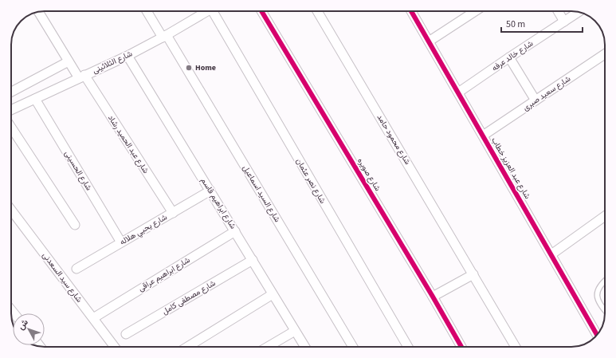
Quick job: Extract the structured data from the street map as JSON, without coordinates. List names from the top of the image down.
{
  "streets": {
    "street": [
      "شارع خالد عرفه",
      "شارع الثلاثينى",
      "شارع سعيد صبرى",
      "شارع محمود حامد",
      "شارع عبد الحميد رشاد",
      "شارع عبد العزيز خطاب",
      "شارع الحسينى",
      "شارع صويره",
      "شارع نصر عثمان",
      "شارع السيد اسماعيل",
      "شارع ابراهيم قاسم",
      "شارع يحيي هلاله",
      "شارع ابراهيم عراقى",
      "شارع سيد السعدنى",
      "شارع مصطفى كامل"
    ]
  },
  "crossings": [
    ["شارع خالد عرفه", "شارع عبد العزيز خطاب"],
    ["شارع الثلاثينى", "شارع عبد الحميد رشاد"],
    ["شارع الثلاثينى", "شارع الحسينى"],
    ["شارع الثلاثينى", "شارع السيد اسماعيل"],
    ["شارع الثلاثينى", "شارع ابراهيم قاسم"],
    ["شارع سعيد صبرى", "شارع عبد العزيز خطاب"],
    ["شارع عبد الحميد رشاد", "شارع يحيي هلاله"],
    ["شارع الحسينى", "شارع يحيي هلاله"],
    ["شارع ابراهيم قاسم", "شارع يحيي هلاله"],
    ["شارع ابراهيم قاسم", "شارع ابراهيم عراقى"],
    ["شارع ابراهيم قاسم", "شارع مصطفى كامل"],
    ["شارع ابراهيم عراقى", "شارع سيد السعدنى"]
  ],
  "places": ["Home"],
  "scale_bar": "50 m",
  "north": "top left"
}
